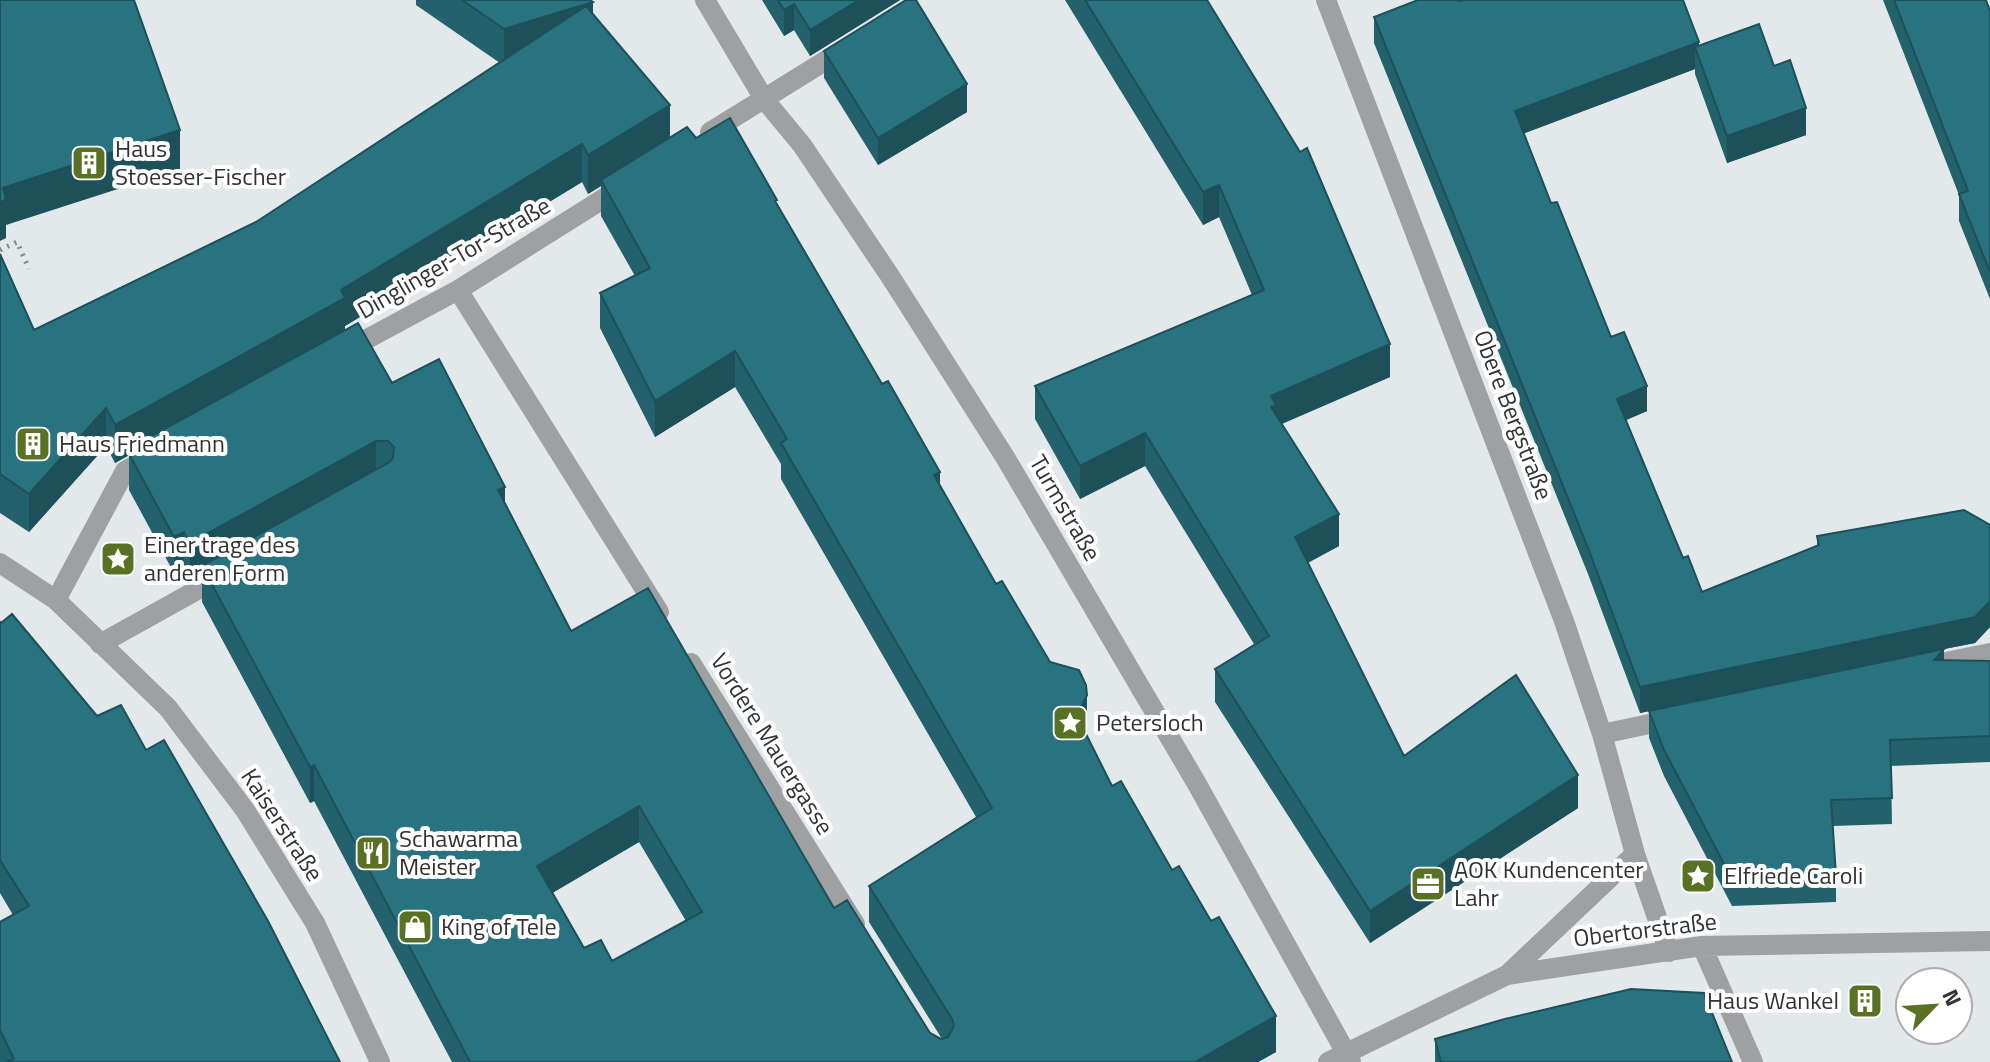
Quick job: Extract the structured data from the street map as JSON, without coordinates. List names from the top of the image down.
{
  "streets": {
    "street": [
      "Dinglinger-Tor-Straße",
      "Obere Bergstraße",
      "Turmstraße",
      "Vordere Mauergasse",
      "Kaiserstraße",
      "Obertorstraße"
    ]
  },
  "crossings": [
    ["Dinglinger-Tor-Straße", "Vordere Mauergasse"],
    ["Obere Bergstraße", "Obertorstraße"],
    ["Turmstraße", "Obertorstraße"]
  ],
  "places": {
    "building": ["Haus Stoesser-Fischer", "Haus Friedmann", "Haus Wankel"],
    "place": ["Einer trage des anderen Form", "Petersloch", "Elfriede Caroli"],
    "restaurant": ["Schawarma Meister"],
    "office": ["AOK Kundencenter Lahr"],
    "shop": ["King of Tele"]
  },
  "north": "top right"
}
